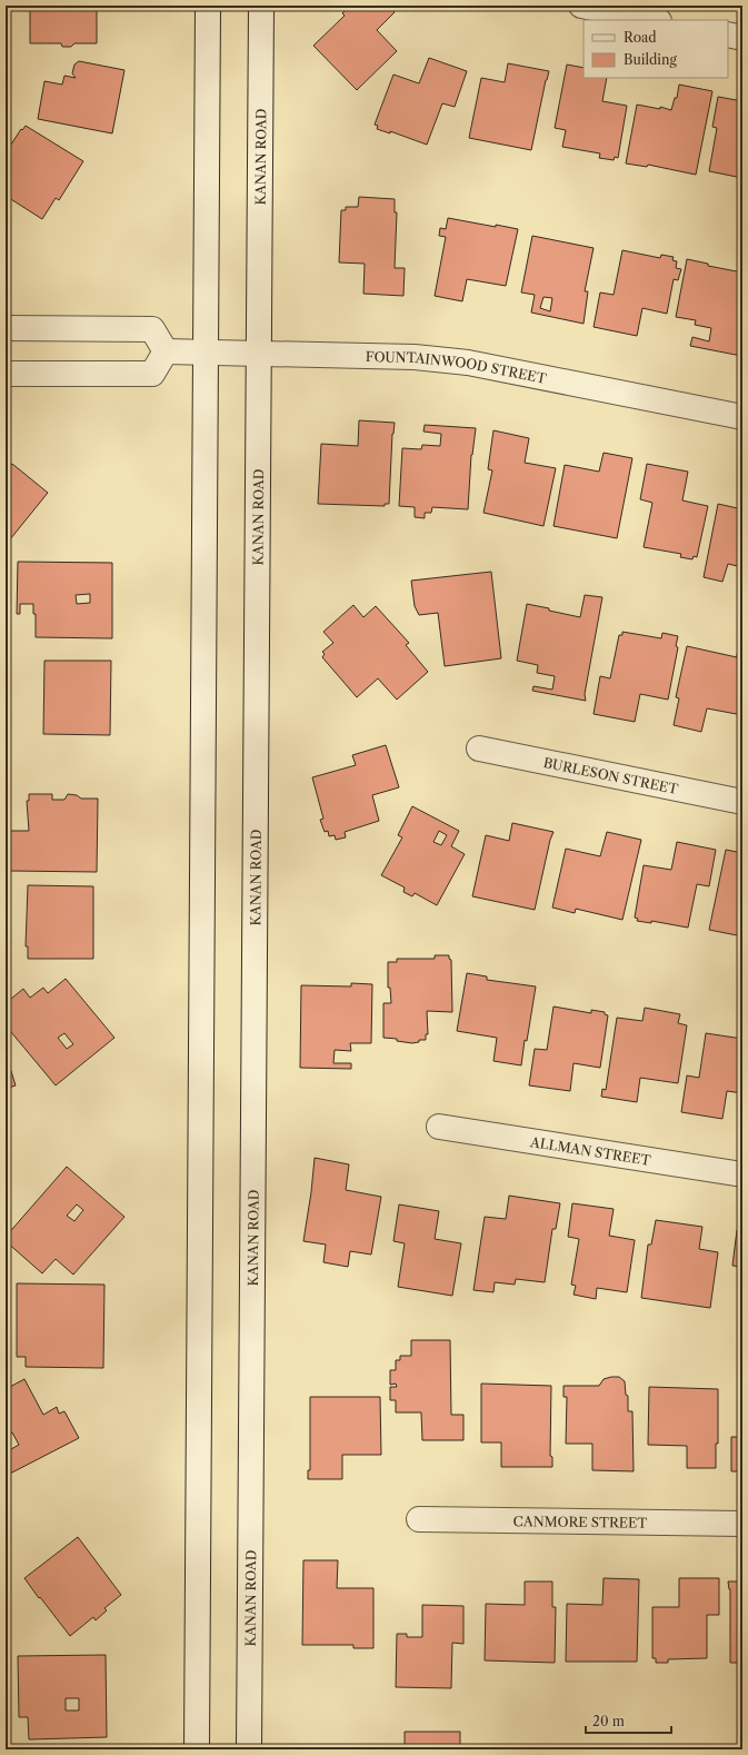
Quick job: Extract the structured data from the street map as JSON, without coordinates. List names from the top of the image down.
{
  "streets": {
    "main road": [
      "KANAN ROAD",
      "FOUNTAINWOOD STREET",
      "BURLESON STREET",
      "ALLMAN STREET",
      "CANMORE STREET"
    ]
  },
  "crossings": [
    ["KANAN ROAD", "FOUNTAINWOOD STREET"]
  ],
  "legend": ["Road", "Building"],
  "scale_bar": "20 m"
}
